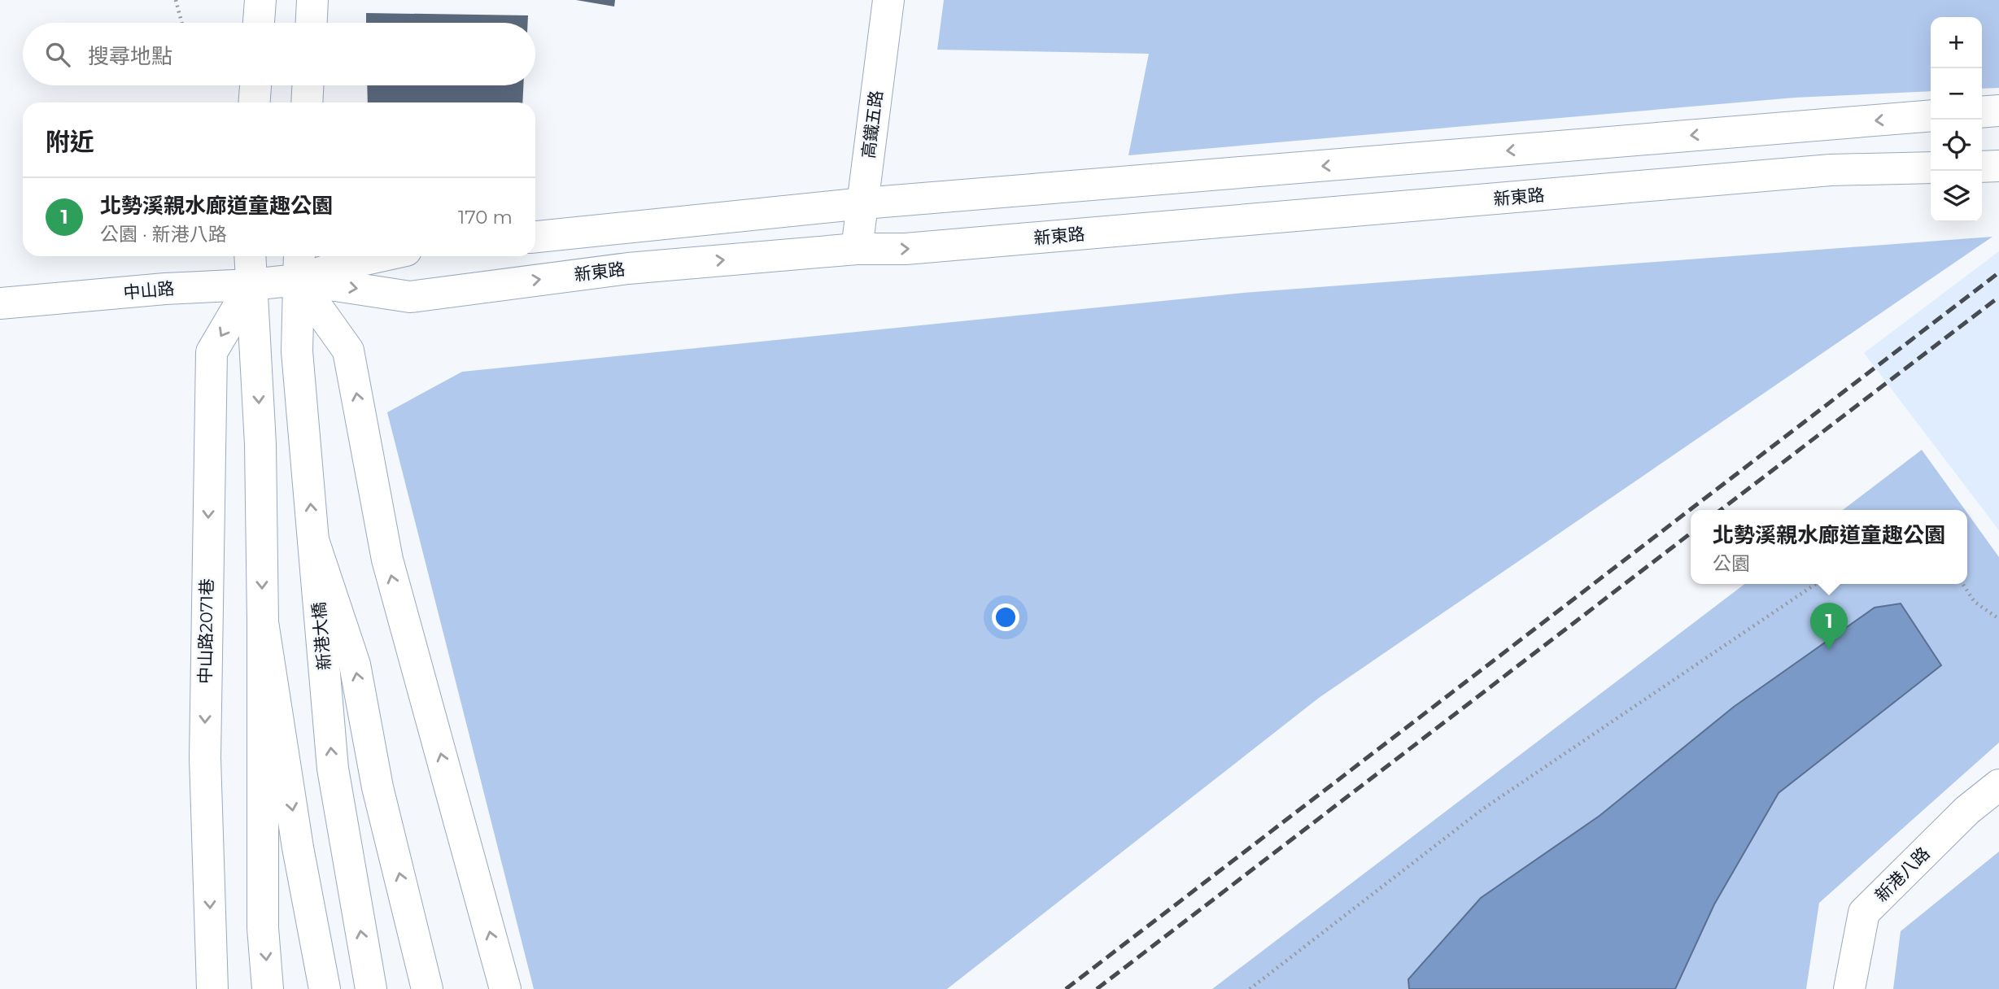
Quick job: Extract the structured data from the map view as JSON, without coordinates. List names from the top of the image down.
{
  "streets": {
    "main road": [
      "高鐵五路",
      "新東路",
      "中山路",
      "中山路2071巷",
      "新港大橋",
      "新港八路"
    ]
  },
  "crossings": [
    ["高鐵五路", "新東路"],
    ["新東路", "中山路"],
    ["新東路", "新港大橋"],
    ["中山路", "中山路2071巷"],
    ["中山路", "新港大橋"]
  ],
  "page": {
    "map_buttons": ["+", "−"],
    "search": "搜尋地點",
    "heading": "附近",
    "list": [
      {
        "mark": "1",
        "name": "北勢溪親水廊道童趣公園",
        "note": "公園 · 新港八路",
        "value": "170 m"
      }
    ],
    "popup": ["北勢溪親水廊道童趣公園", "公園"],
    "pins": "1"
  }
}
